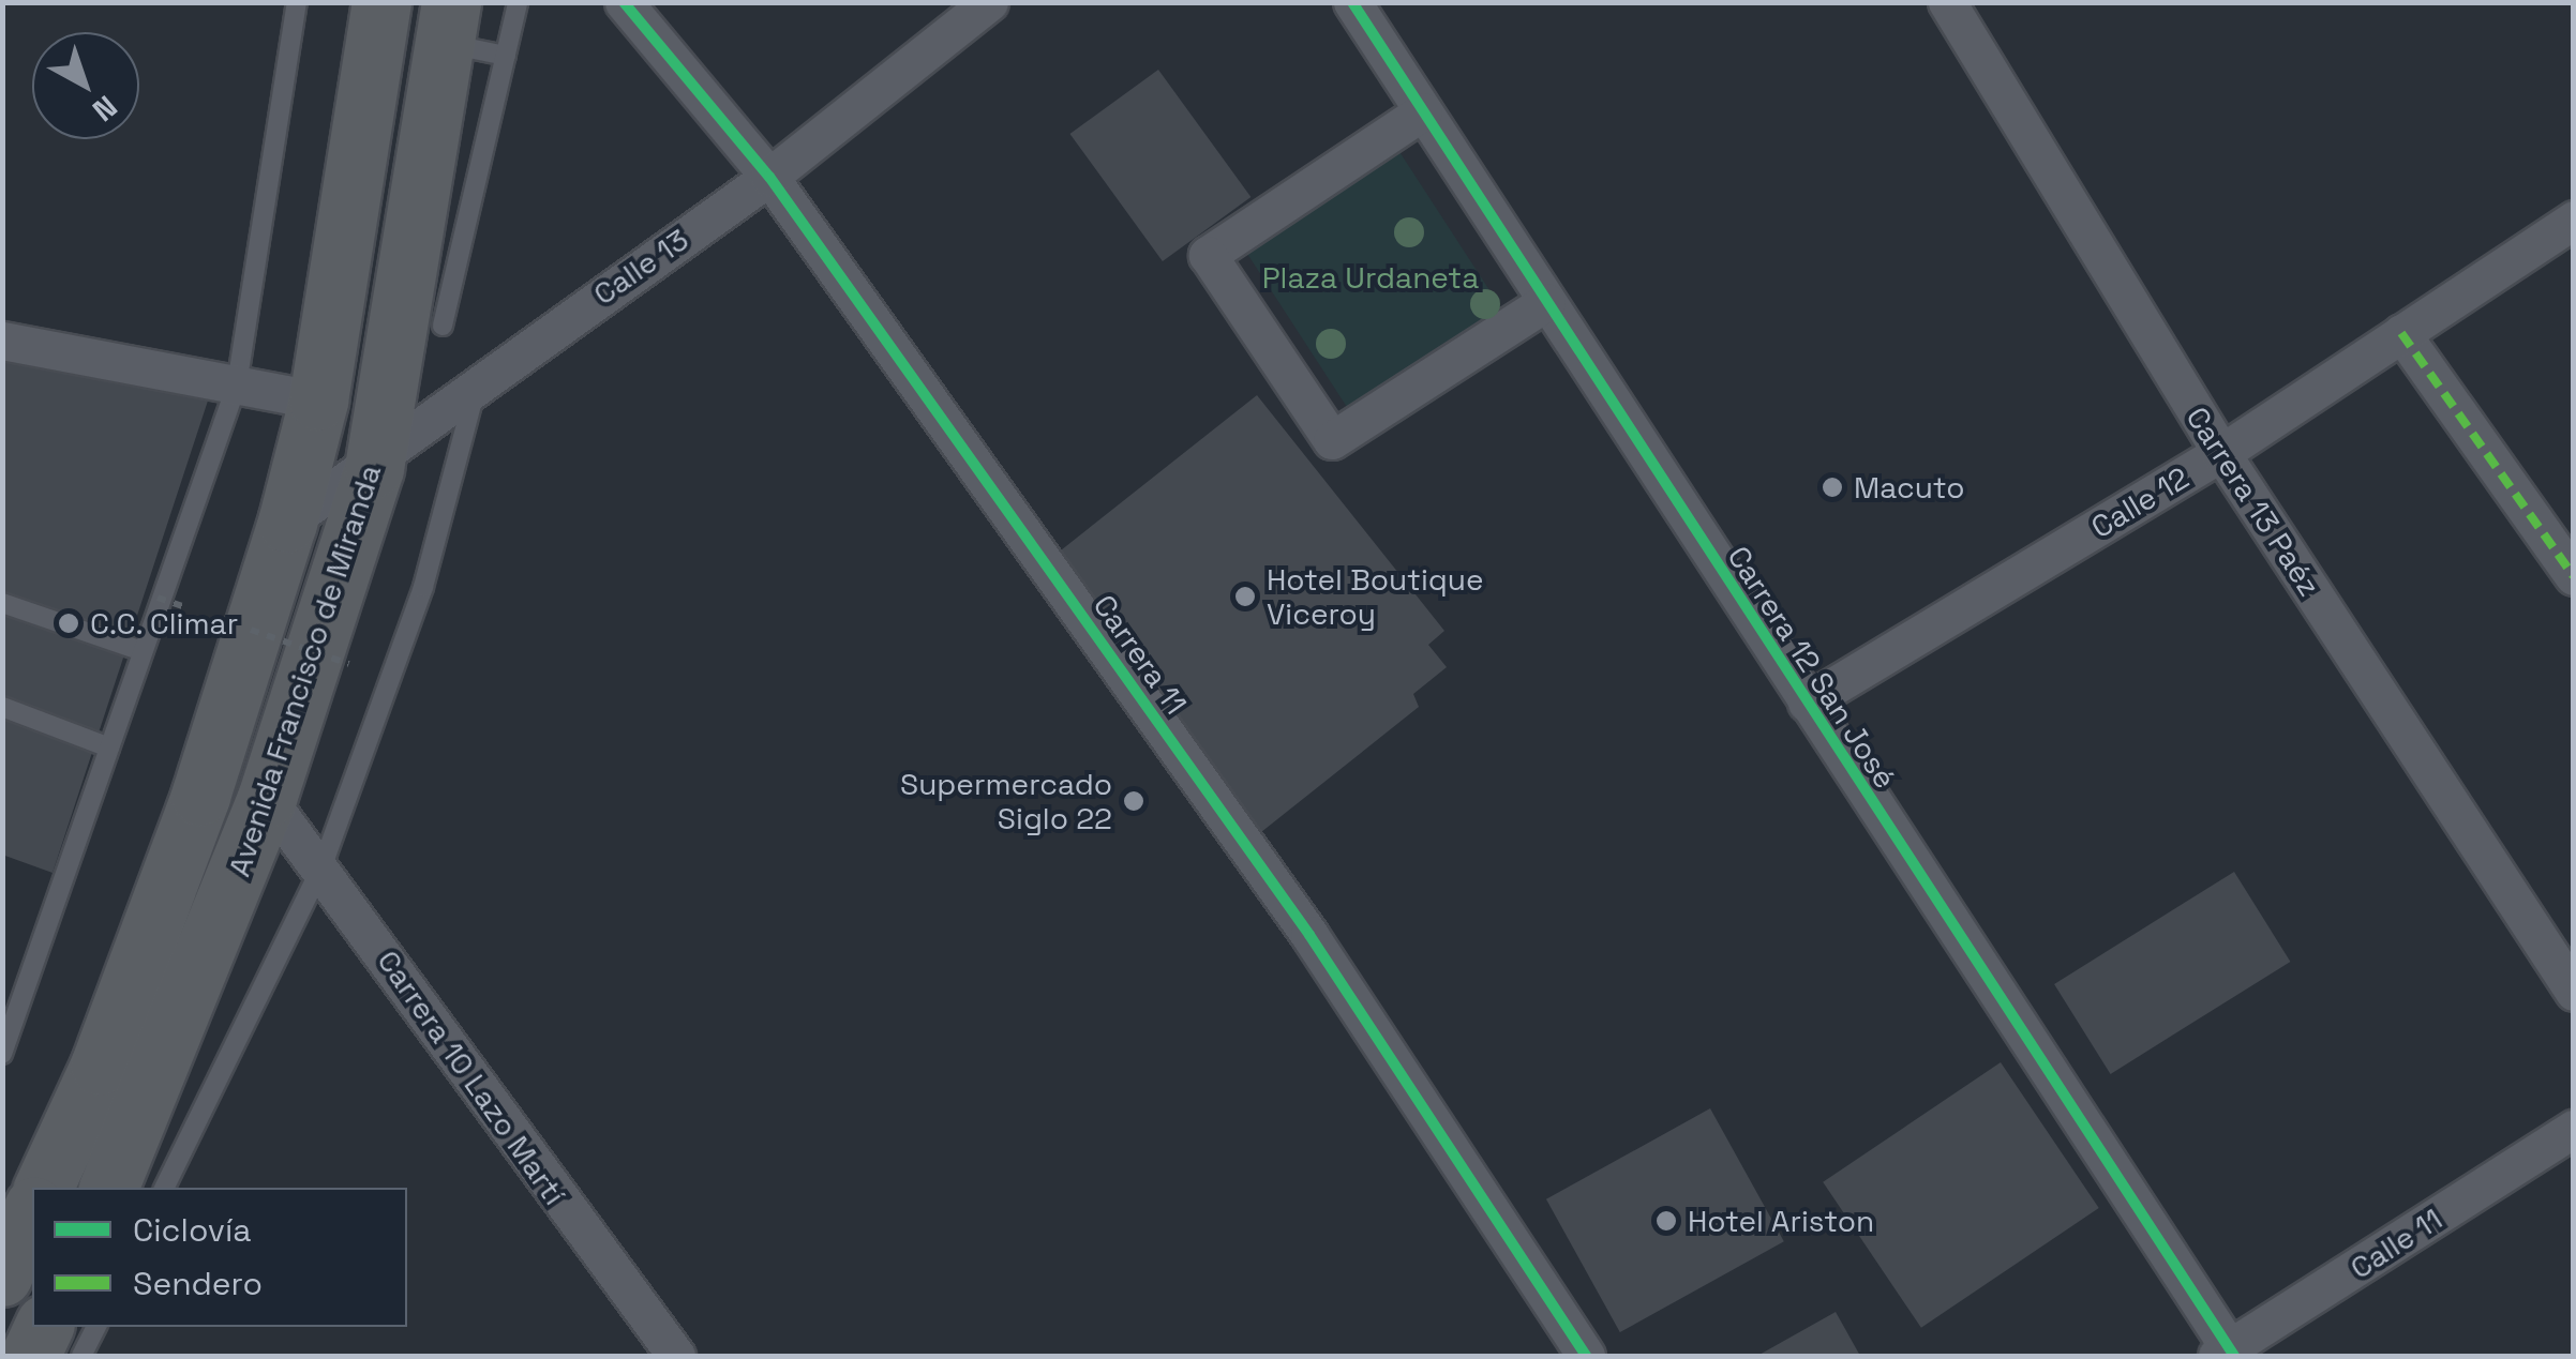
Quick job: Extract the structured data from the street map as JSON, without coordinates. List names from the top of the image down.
{
  "streets": {
    "highway": ["Avenida Francisco de Miranda"],
    "street": [
      "Calle 13",
      "Carrera 13 Paéz",
      "Calle 12",
      "Carrera 11",
      "Carrera 12 San José",
      "Carrera 10 Lazo Martí",
      "Calle 11"
    ]
  },
  "crossings": [
    ["Calle 13", "Carrera 11"],
    ["Calle 13", "Avenida Francisco de Miranda"],
    ["Carrera 13 Paéz", "Calle 12"],
    ["Calle 12", "Carrera 12 San José"],
    ["Carrera 12 San José", "Calle 11"],
    ["Avenida Francisco de Miranda", "Carrera 10 Lazo Martí"]
  ],
  "parks": ["Plaza Urdaneta"],
  "places": [
    "Macuto",
    "Hotel Boutique Viceroy",
    "C.C. Climar",
    "Supermercado Siglo 22",
    "Hotel Ariston"
  ],
  "legend": ["Ciclovía", "Sendero"],
  "north": "bottom right"
}
